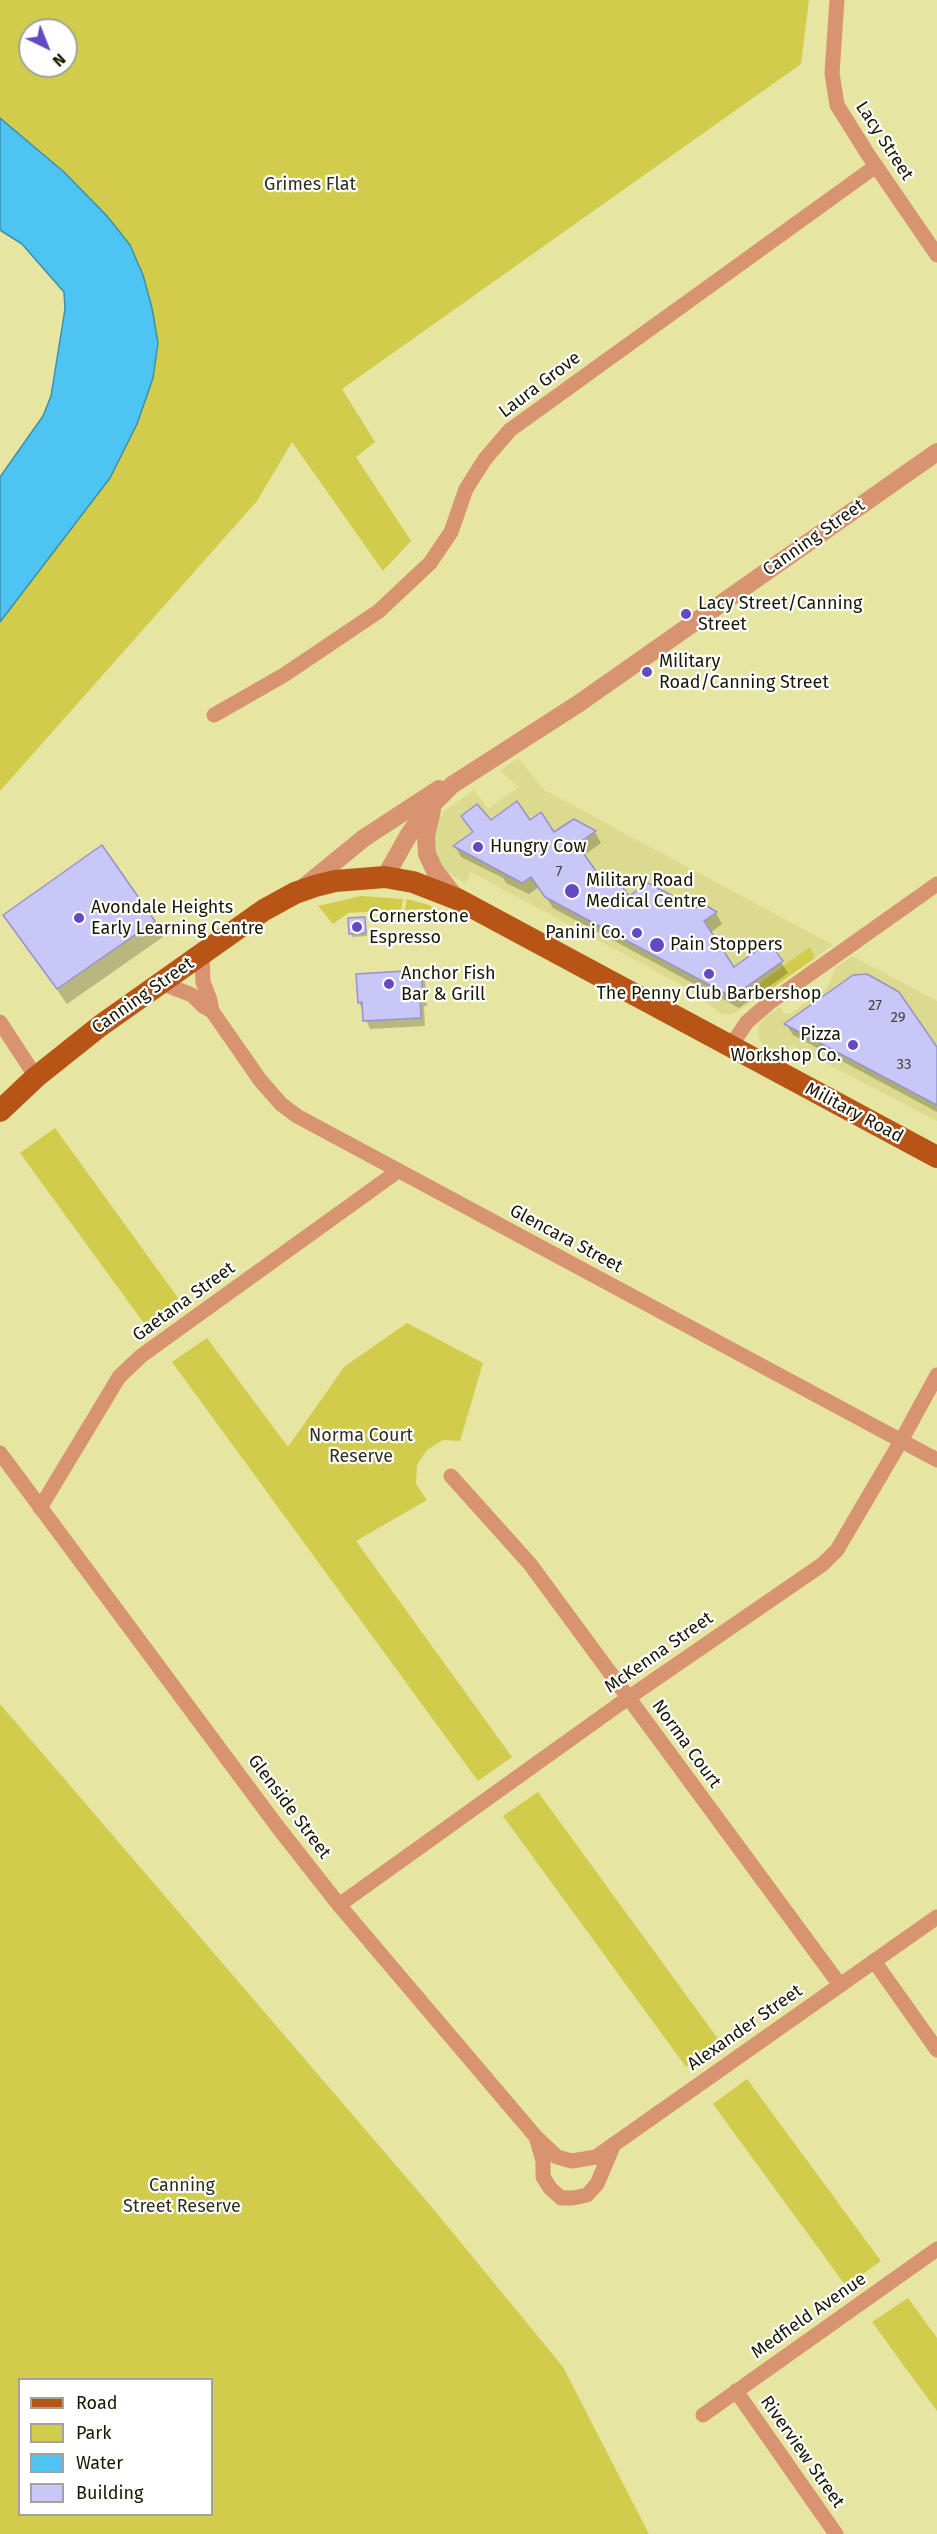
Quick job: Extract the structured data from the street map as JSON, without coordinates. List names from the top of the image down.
{
  "streets": {
    "main road": ["Canning Street", "Military Road"],
    "street": [
      "Lacy Street",
      "Laura Grove",
      "Glencara Street",
      "Gaetana Street",
      "McKenna Street",
      "Norma Court",
      "Glenside Street",
      "Alexander Street",
      "Medfield Avenue",
      "Riverview Street"
    ]
  },
  "crossings": [
    ["Lacy Street", "Laura Grove"],
    ["Canning Street", "Military Road"],
    ["Canning Street", "Glencara Street"],
    ["Glencara Street", "Gaetana Street"],
    ["Glencara Street", "McKenna Street"],
    ["Gaetana Street", "Glenside Street"],
    ["McKenna Street", "Norma Court"],
    ["McKenna Street", "Glenside Street"],
    ["Norma Court", "Alexander Street"],
    ["Glenside Street", "Alexander Street"],
    ["Medfield Avenue", "Riverview Street"]
  ],
  "parks": ["Grimes Flat", "Norma Court Reserve", "Canning Street Reserve"],
  "places": [
    "Lacy Street/Canning Street",
    "Military Road/Canning Street",
    "Hungry Cow",
    "Military Road Medical Centre",
    "Avondale Heights Early Learning Centre",
    "Cornerstone Espresso",
    "Panini Co.",
    "Pain Stoppers",
    "The Penny Club Barbershop",
    "Anchor Fish Bar & Grill",
    "Pizza Workshop Co."
  ],
  "house_numbers": [
    "7",
    "27",
    "29",
    "33"
  ],
  "legend": [
    "Road",
    "Park",
    "Water",
    "Building"
  ],
  "north": "bottom right"
}
